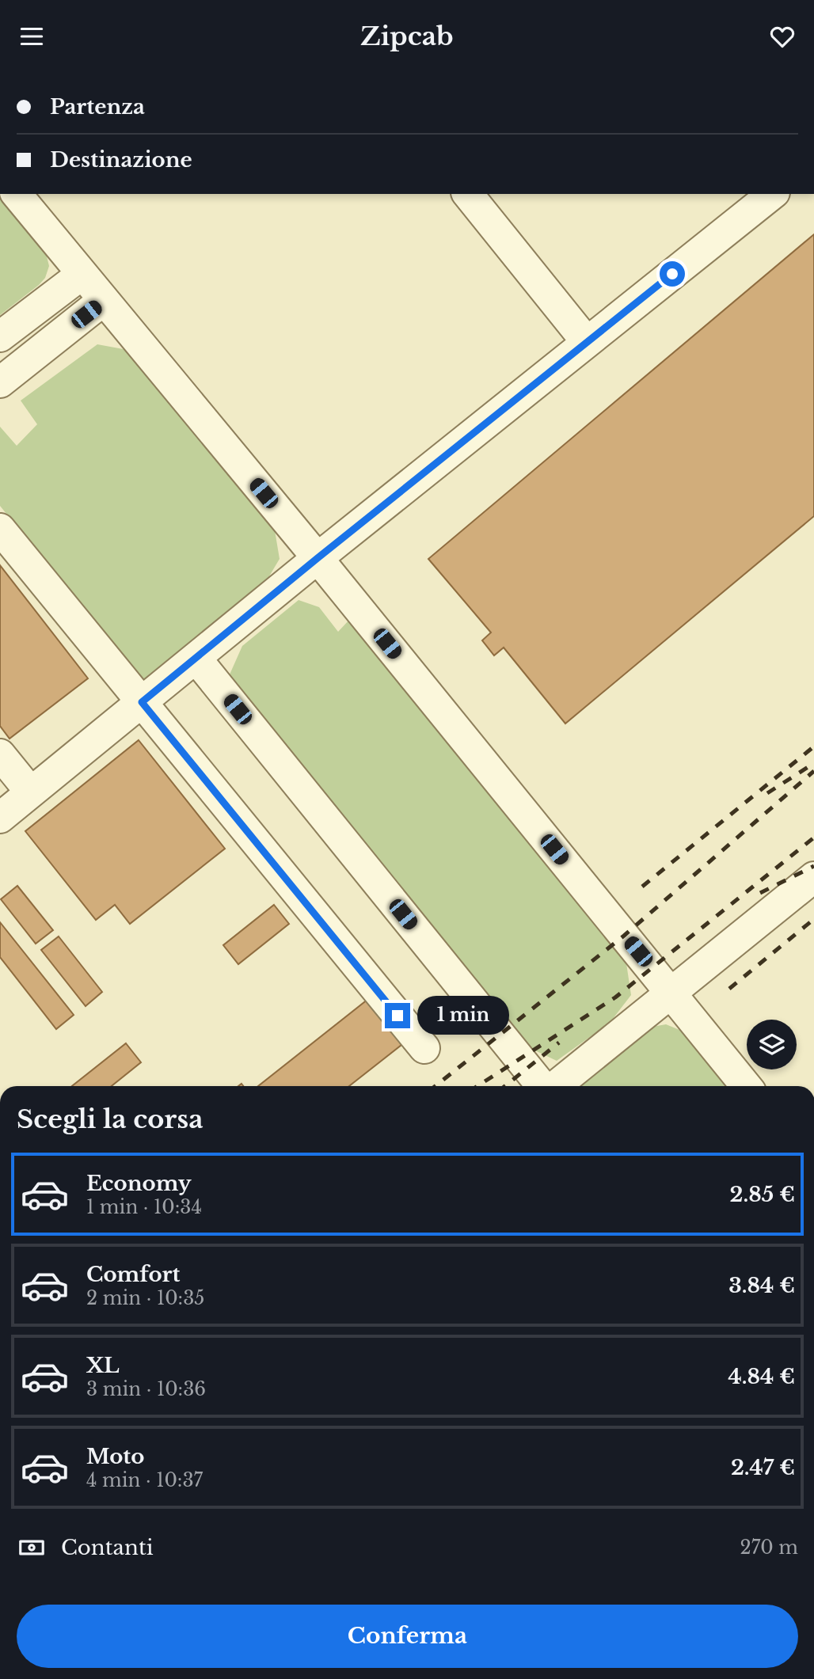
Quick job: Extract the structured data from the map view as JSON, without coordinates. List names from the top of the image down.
{
  "page": {
    "header": "Zipcab",
    "banner": ["Partenza", "Destinazione"],
    "bubble": "1 min",
    "heading": "Scegli la corsa",
    "list": [
      {
        "name": "Economy",
        "note": "1 min · 10:34",
        "value": "2.85 €"
      },
      {
        "name": "Comfort",
        "note": "2 min · 10:35",
        "value": "3.84 €"
      },
      {
        "name": "XL",
        "note": "3 min · 10:36",
        "value": "4.84 €"
      },
      {
        "name": "Moto",
        "note": "4 min · 10:37",
        "value": "2.47 €"
      }
    ],
    "pay": ["Contanti", "270 m"],
    "buttons": "Conferma"
  }
}
